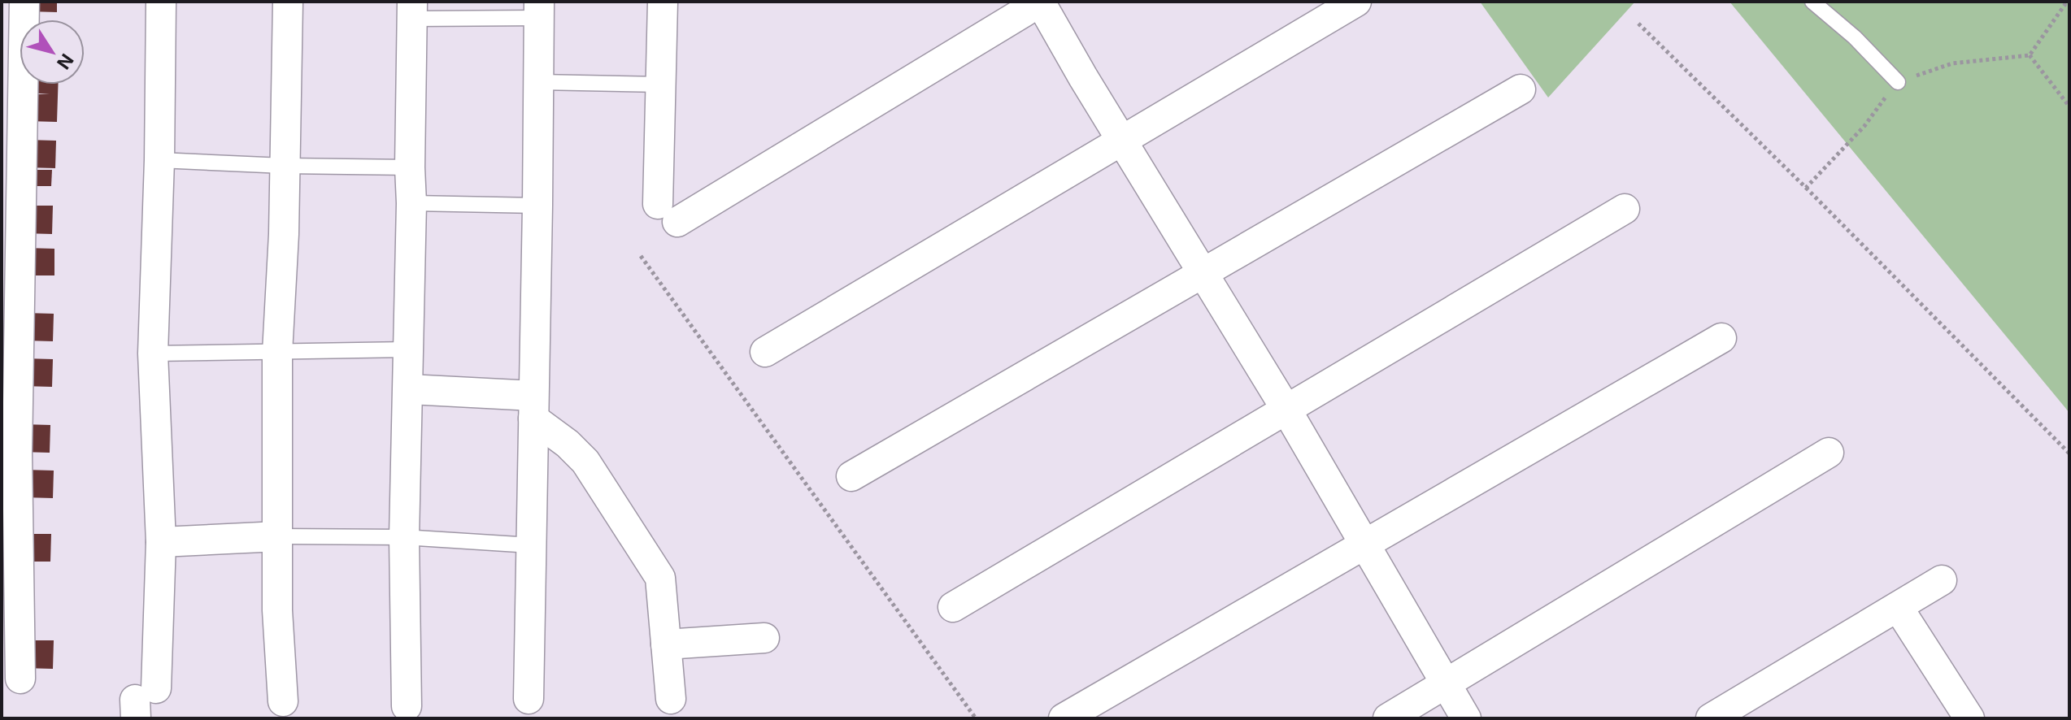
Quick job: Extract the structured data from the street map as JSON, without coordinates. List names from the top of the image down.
{
  "north": "bottom right"
}
